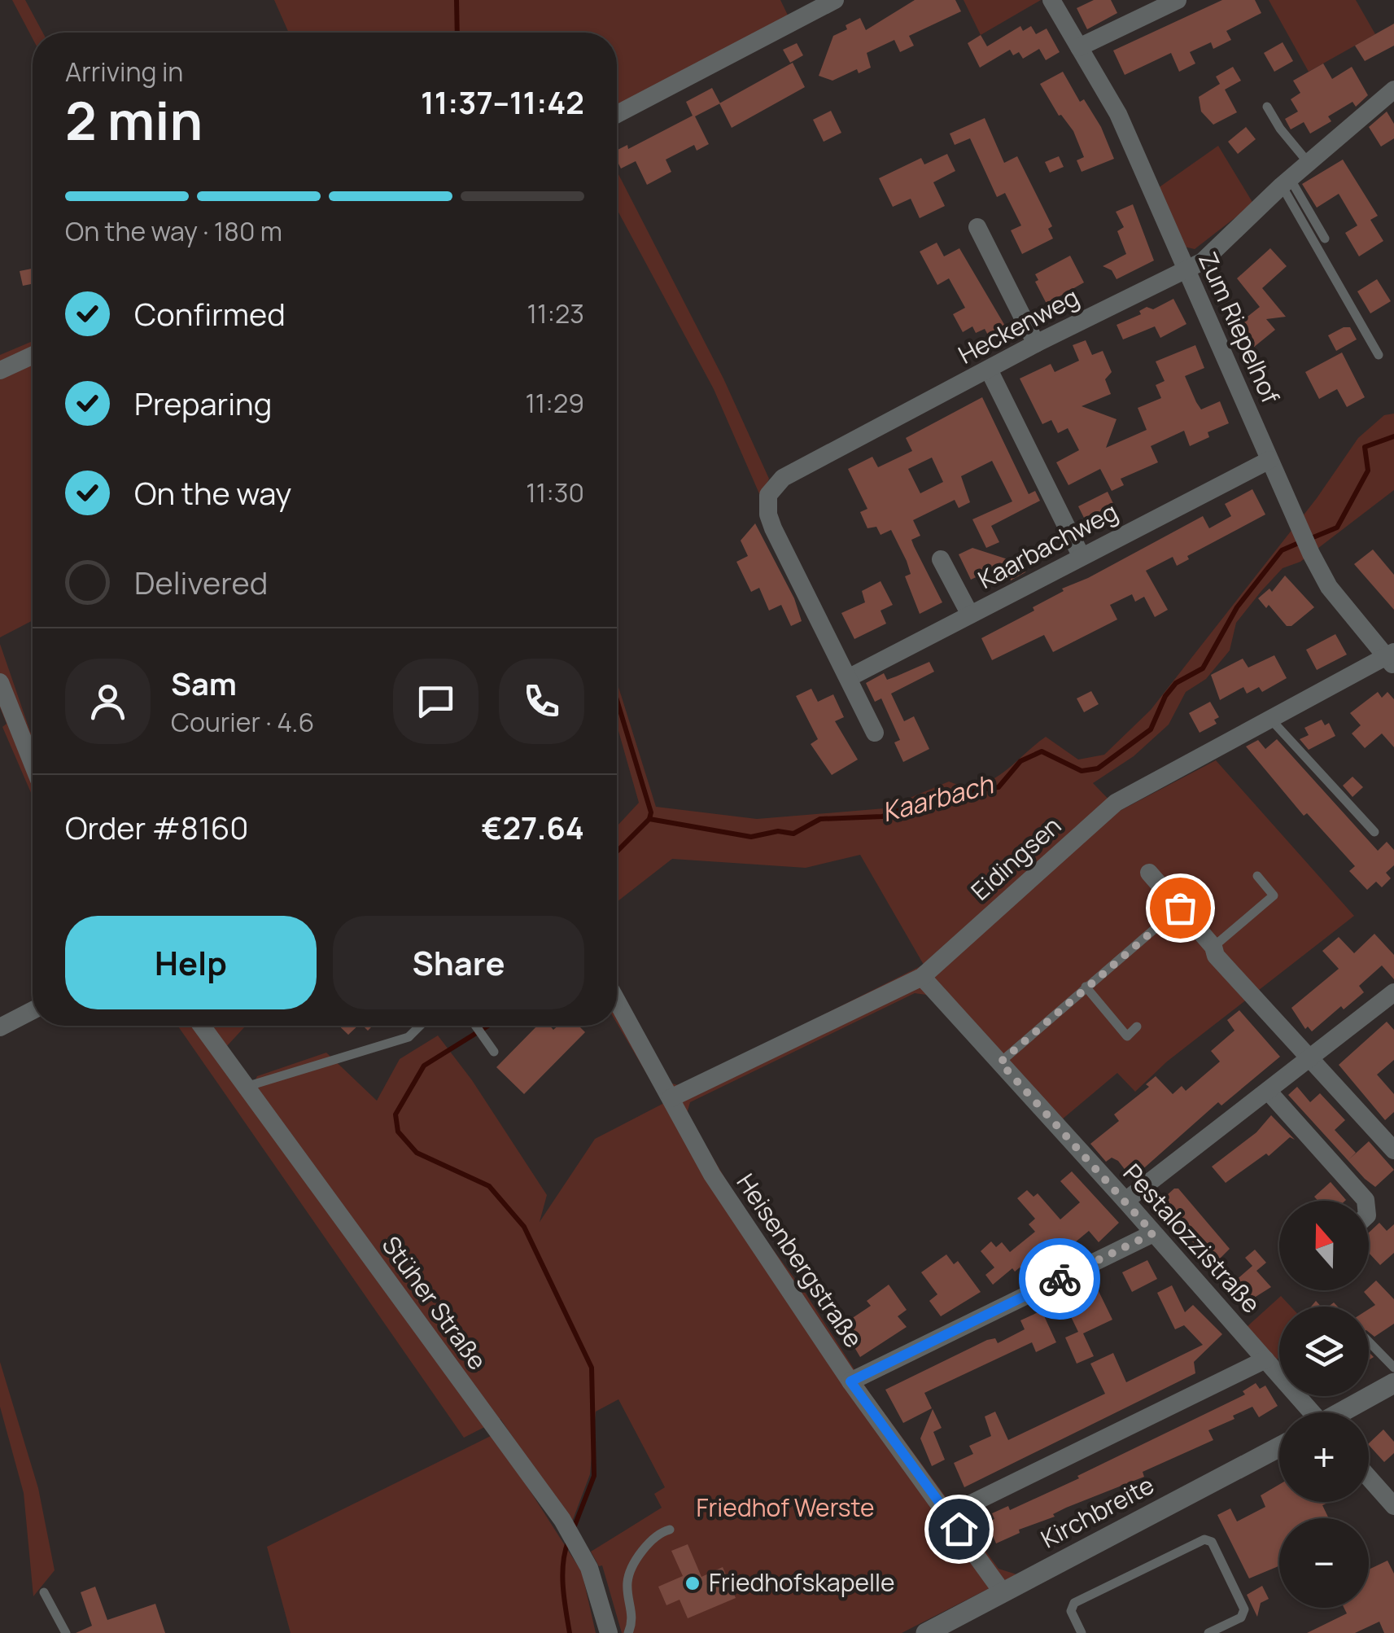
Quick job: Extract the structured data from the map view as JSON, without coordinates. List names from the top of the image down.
{
  "streets": {
    "street": [
      "Heckenweg",
      "Zum Riepelhof",
      "Kaarbachweg",
      "Eidingsen",
      "Pestalozzistraße",
      "Heisenbergstraße",
      "Stüher Straße",
      "Kirchbreite"
    ]
  },
  "crossings": [
    ["Heckenweg", "Zum Riepelhof"],
    ["Heckenweg", "Kaarbachweg"],
    ["Zum Riepelhof", "Kaarbachweg"],
    ["Zum Riepelhof", "Eidingsen"],
    ["Eidingsen", "Pestalozzistraße"],
    ["Eidingsen", "Heisenbergstraße"],
    ["Heisenbergstraße", "Kirchbreite"]
  ],
  "water": ["Kaarbach"],
  "parks": ["Friedhof Werste"],
  "places": ["Friedhofskapelle"],
  "north": "top",
  "page": {
    "heading": ["2 min", "Arriving in", "11:37–11:42"],
    "panel": [
      "Sam",
      "Courier · 4.6",
      "Order #8160",
      "€27.64"
    ],
    "bar": "On the way · 180 m",
    "list": [
      ["Confirmed", "11:23"],
      ["Preparing", "11:29"],
      ["On the way", "11:30"],
      "Delivered"
    ],
    "buttons": ["Help", "Share"],
    "map_buttons": ["+", "−"]
  }
}
